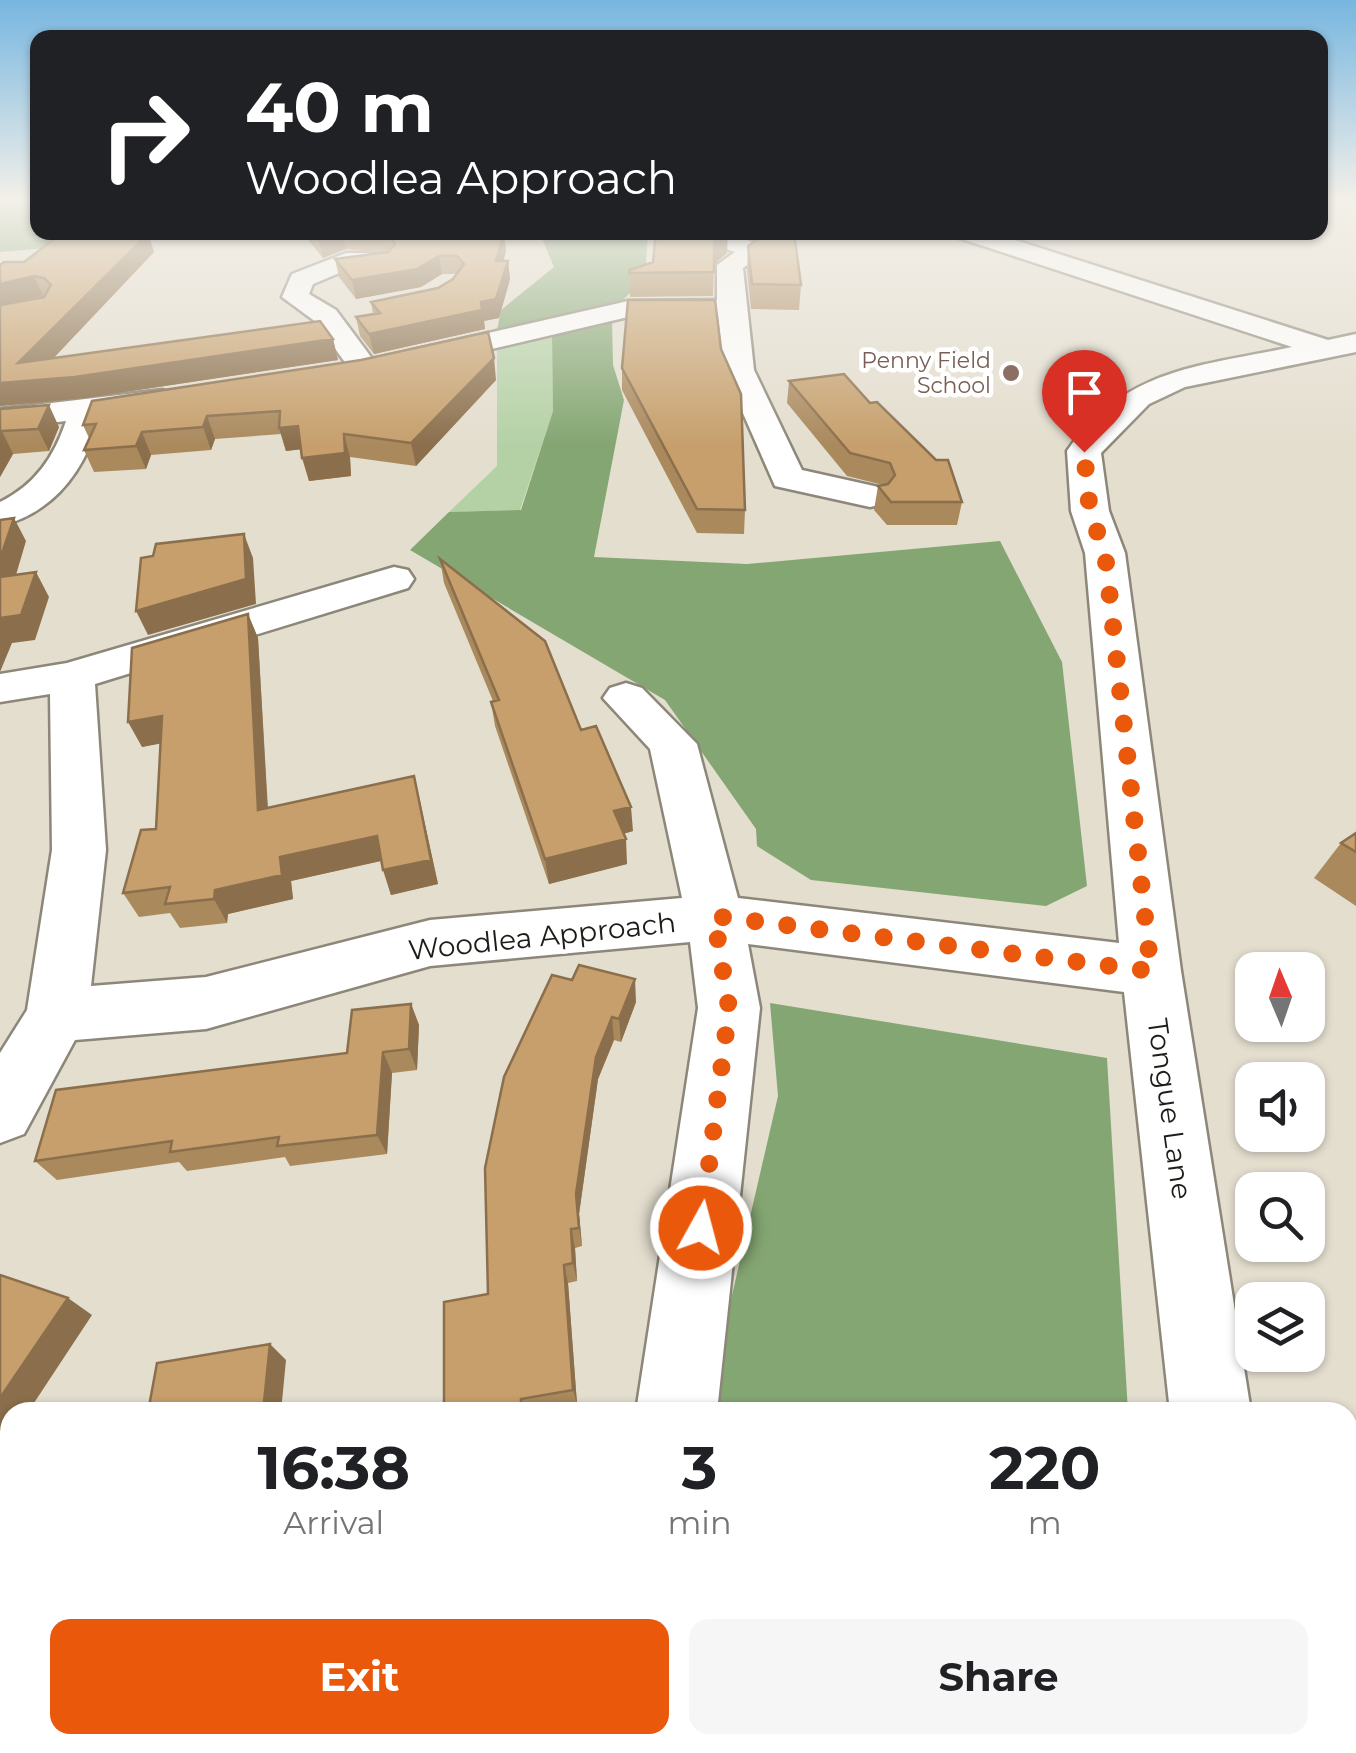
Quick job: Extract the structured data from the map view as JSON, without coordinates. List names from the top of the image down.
{
  "streets": {
    "street": ["Woodlea Approach", "Tongue Lane"]
  },
  "crossings": [
    ["Woodlea Approach", "Tongue Lane"]
  ],
  "places": ["Penny Field School"],
  "north": "top",
  "page": {
    "turn": ["40 m", "Woodlea Approach"],
    "eta": [
      "16:38",
      "Arrival",
      "3",
      "min",
      "220",
      "m"
    ],
    "buttons": ["Exit", "Share"]
  }
}
